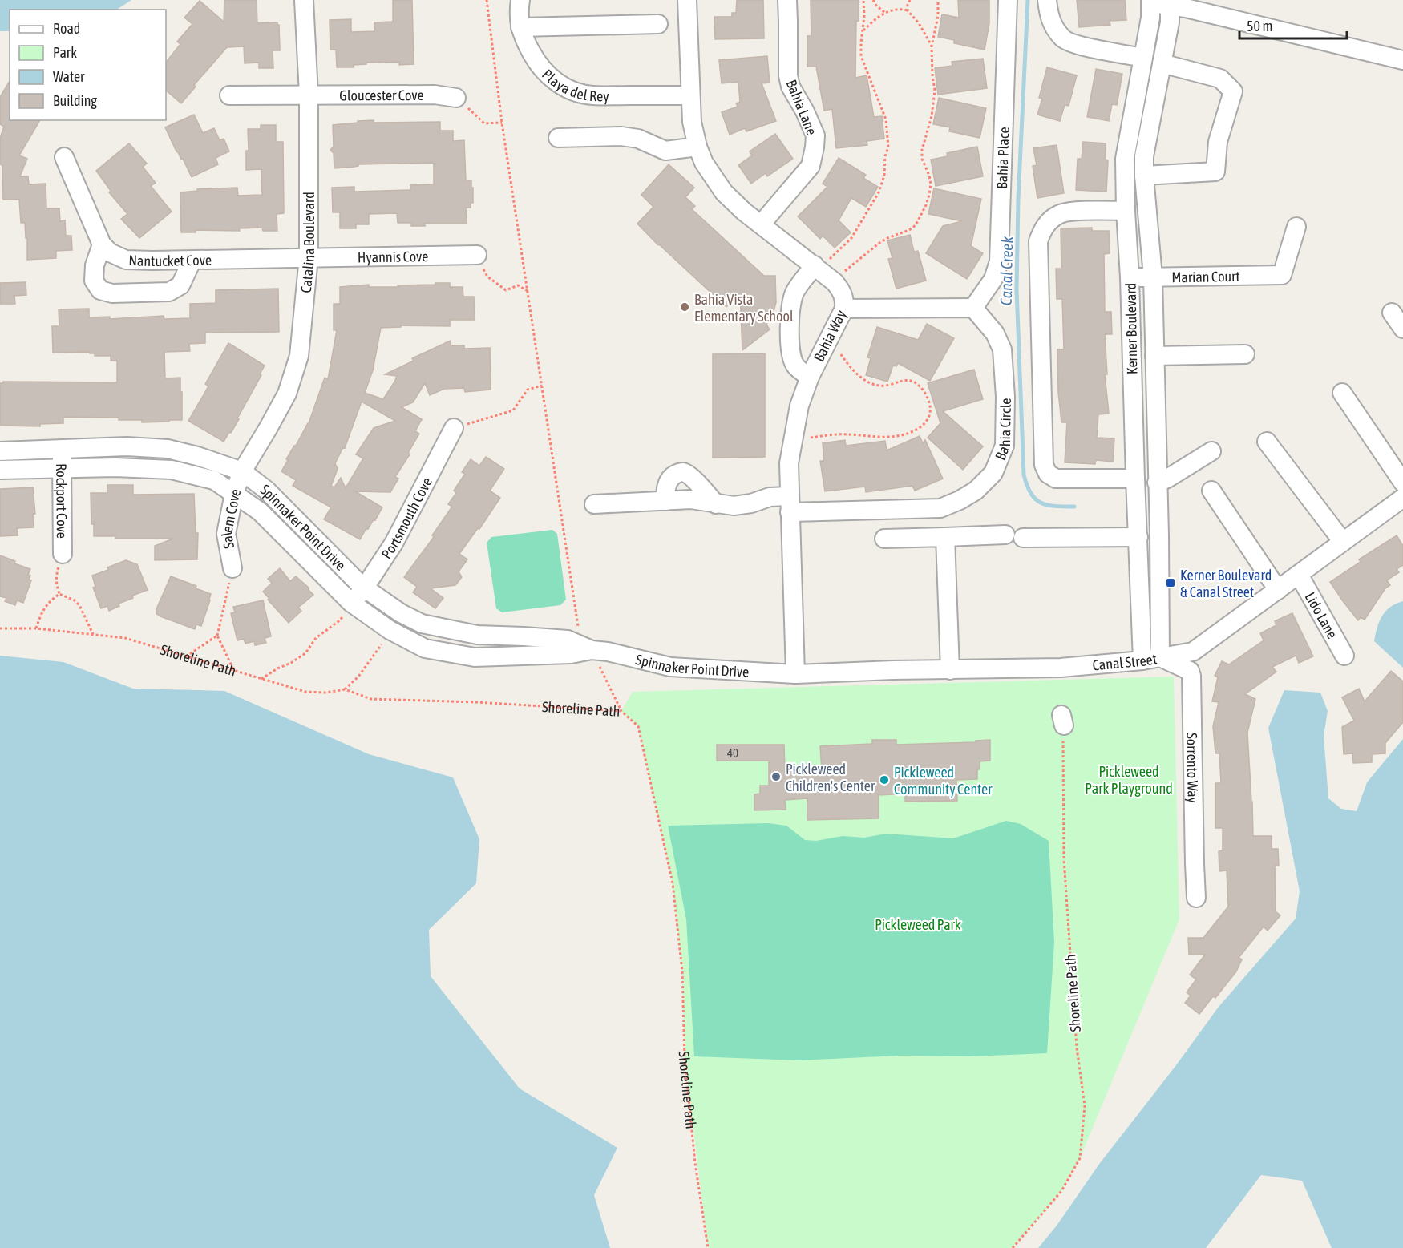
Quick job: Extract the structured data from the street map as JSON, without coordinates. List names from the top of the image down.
{
  "streets": {
    "street": [
      "Playa del Rey",
      "Gloucester Cove",
      "Bahia Lane",
      "Bahia Place",
      "Catalina Boulevard",
      "Hyannis Cove",
      "Nantucket Cove",
      "Marian Court",
      "Kerner Boulevard",
      "Bahia Way",
      "Bahia Circle",
      "Rockport Cove",
      "Portsmouth Cove",
      "Salem Cove",
      "Spinnaker Point Drive",
      "Lido Lane",
      "Canal Street",
      "Sorrento Way"
    ],
    "path": ["Shoreline Path"]
  },
  "crossings": [
    ["Playa del Rey", "Bahia Way"],
    ["Gloucester Cove", "Catalina Boulevard"],
    ["Bahia Lane", "Bahia Way"],
    ["Bahia Place", "Bahia Circle"],
    ["Catalina Boulevard", "Hyannis Cove"],
    ["Catalina Boulevard", "Nantucket Cove"],
    ["Catalina Boulevard", "Salem Cove"],
    ["Catalina Boulevard", "Spinnaker Point Drive"],
    ["Hyannis Cove", "Nantucket Cove"],
    ["Marian Court", "Kerner Boulevard"],
    ["Kerner Boulevard", "Canal Street"],
    ["Kerner Boulevard", "Sorrento Way"],
    ["Bahia Way", "Bahia Circle"],
    ["Bahia Way", "Spinnaker Point Drive"],
    ["Bahia Way", "Canal Street"],
    ["Rockport Cove", "Spinnaker Point Drive"],
    ["Portsmouth Cove", "Spinnaker Point Drive"],
    ["Salem Cove", "Spinnaker Point Drive"],
    ["Spinnaker Point Drive", "Canal Street"],
    ["Lido Lane", "Canal Street"],
    ["Canal Street", "Sorrento Way"]
  ],
  "water": ["Canal Creek"],
  "parks": ["Pickleweed Park Playground", "Pickleweed Park"],
  "places": {
    "other": ["Bahia Vista Elementary School", "Pickleweed Children's Center", "Pickleweed Community Center"],
    "transit": ["Kerner Boulevard & Canal Street"]
  },
  "house_numbers": ["40"],
  "legend": [
    "Road",
    "Park",
    "Water",
    "Building"
  ],
  "scale_bar": "50 m"
}
